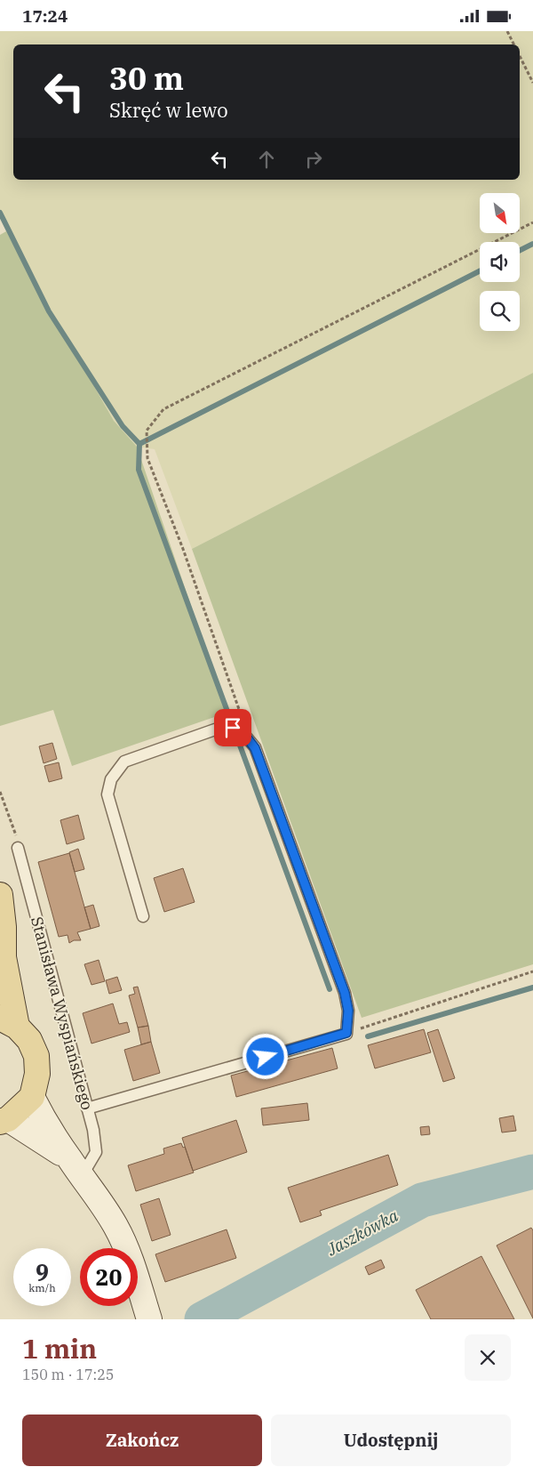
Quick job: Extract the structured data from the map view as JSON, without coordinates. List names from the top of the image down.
{
  "streets": {
    "lane": ["Stanisława Wyspiańskiego"]
  },
  "water": ["Jaszkówka"],
  "north": "bottom right",
  "page": {
    "status": "17:24",
    "turn": ["30 m", "Skręć w lewo"],
    "speed": "9 km/h",
    "limit": "20",
    "heading": ["1 min", "150 m · 17:25"],
    "buttons": ["Zakończ", "Udostępnij"]
  }
}
